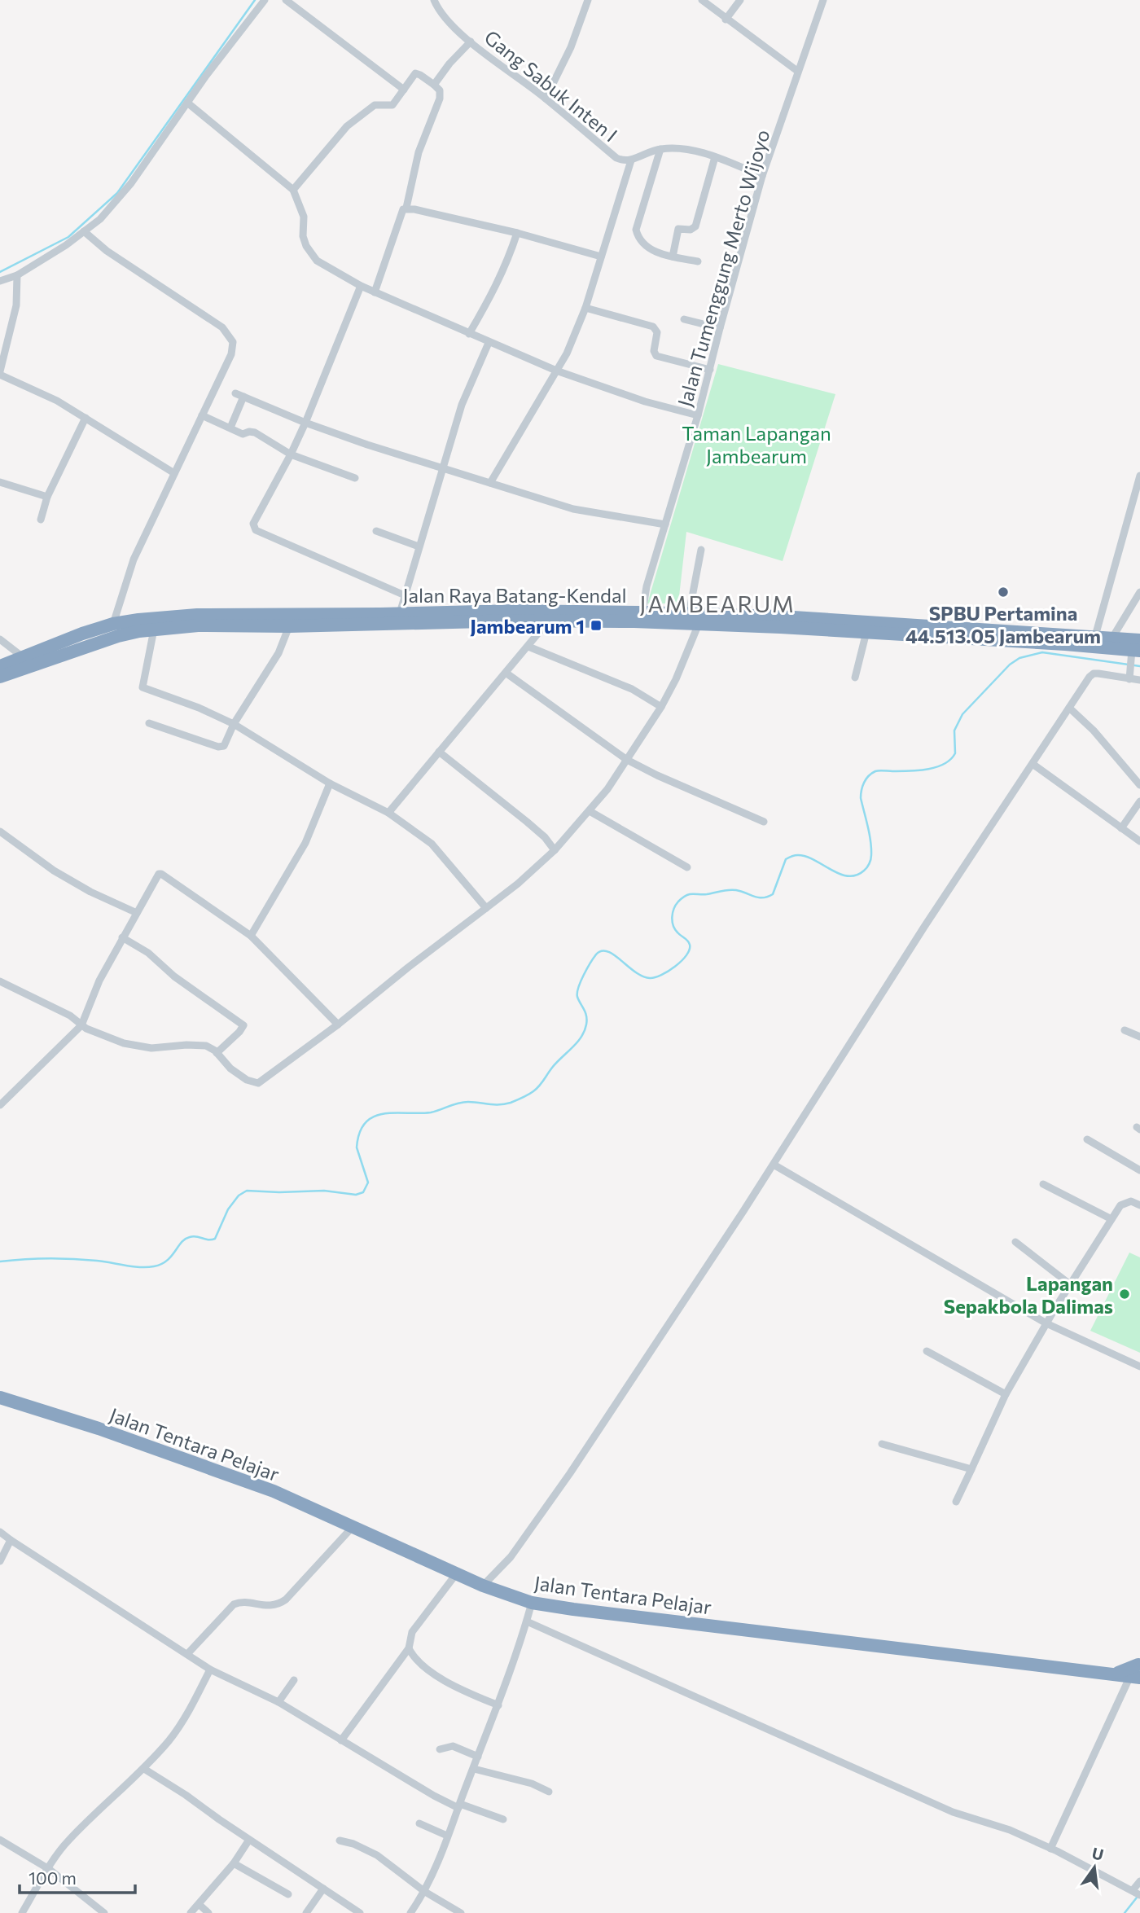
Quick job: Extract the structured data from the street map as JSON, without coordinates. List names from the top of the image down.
{
  "streets": {
    "highway": ["Jalan Raya Batang-Kendal", "Jalan Tentara Pelajar"],
    "street": ["Gang Sabuk Inten I", "Jalan Tumenggung Merto Wijoyo"]
  },
  "crossings": [
    ["Gang Sabuk Inten I", "Jalan Tumenggung Merto Wijoyo"],
    ["Jalan Tumenggung Merto Wijoyo", "Jalan Raya Batang-Kendal"]
  ],
  "districts": ["JAMBEARUM"],
  "parks": ["Taman Lapangan Jambearum"],
  "places": {
    "other": ["SPBU Pertamina 44.513.05 Jambearum", "Lapangan Sepakbola Dalimas"],
    "transit": ["Jambearum 1"]
  },
  "scale_bar": "100 m",
  "north": "top"
}
